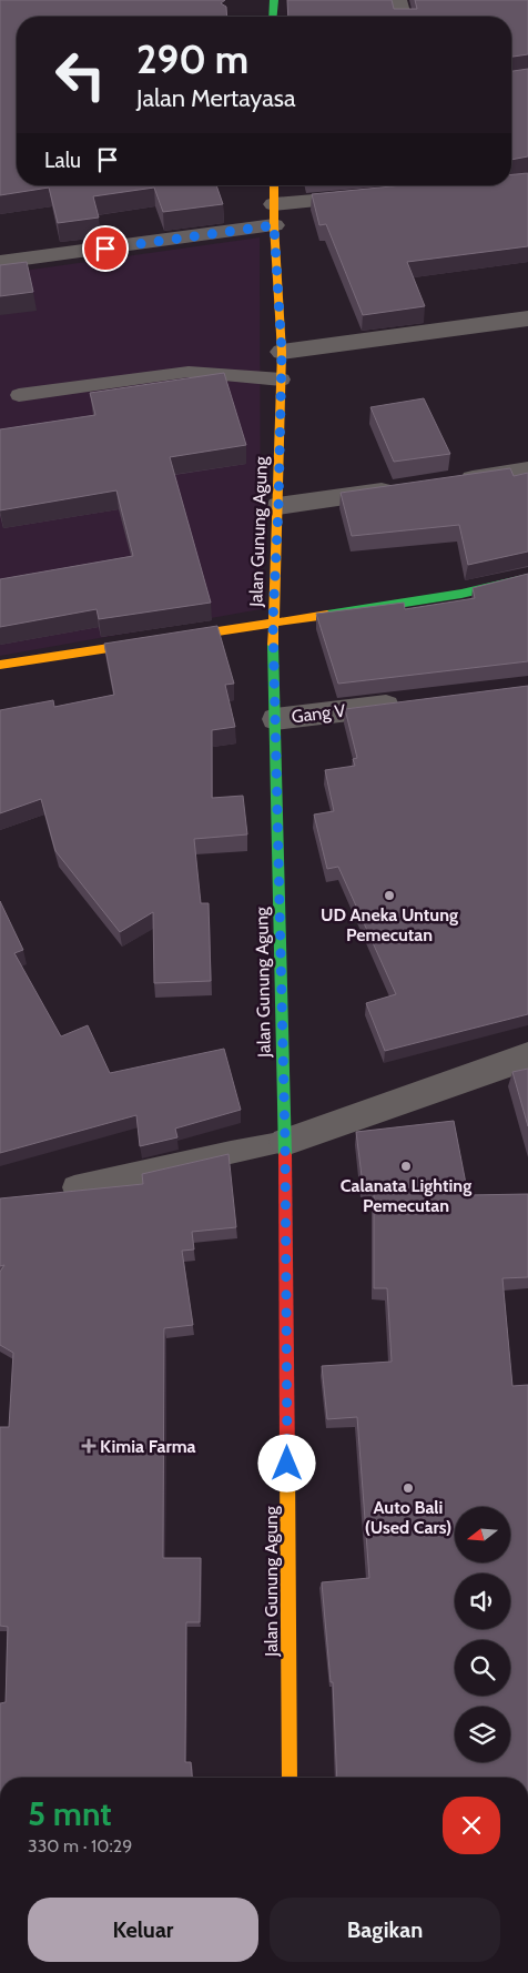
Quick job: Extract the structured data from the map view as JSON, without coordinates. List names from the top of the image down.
{
  "streets": {
    "main road": ["Jalan Gunung Agung"],
    "street": ["Gang V"]
  },
  "crossings": [
    ["Jalan Gunung Agung", "Gang V"]
  ],
  "places": {
    "other": ["UD Aneka Untung Pemecutan", "Calanata Lighting Pemecutan", "Auto Bali (Used Cars)"],
    "health": ["Kimia Farma"]
  },
  "north": "left",
  "page": {
    "turn": ["290 m", "Jalan Mertayasa"],
    "then": "Lalu",
    "heading": ["5 mnt", "330 m · 10:29"],
    "buttons": ["Keluar", "Bagikan"]
  }
}
